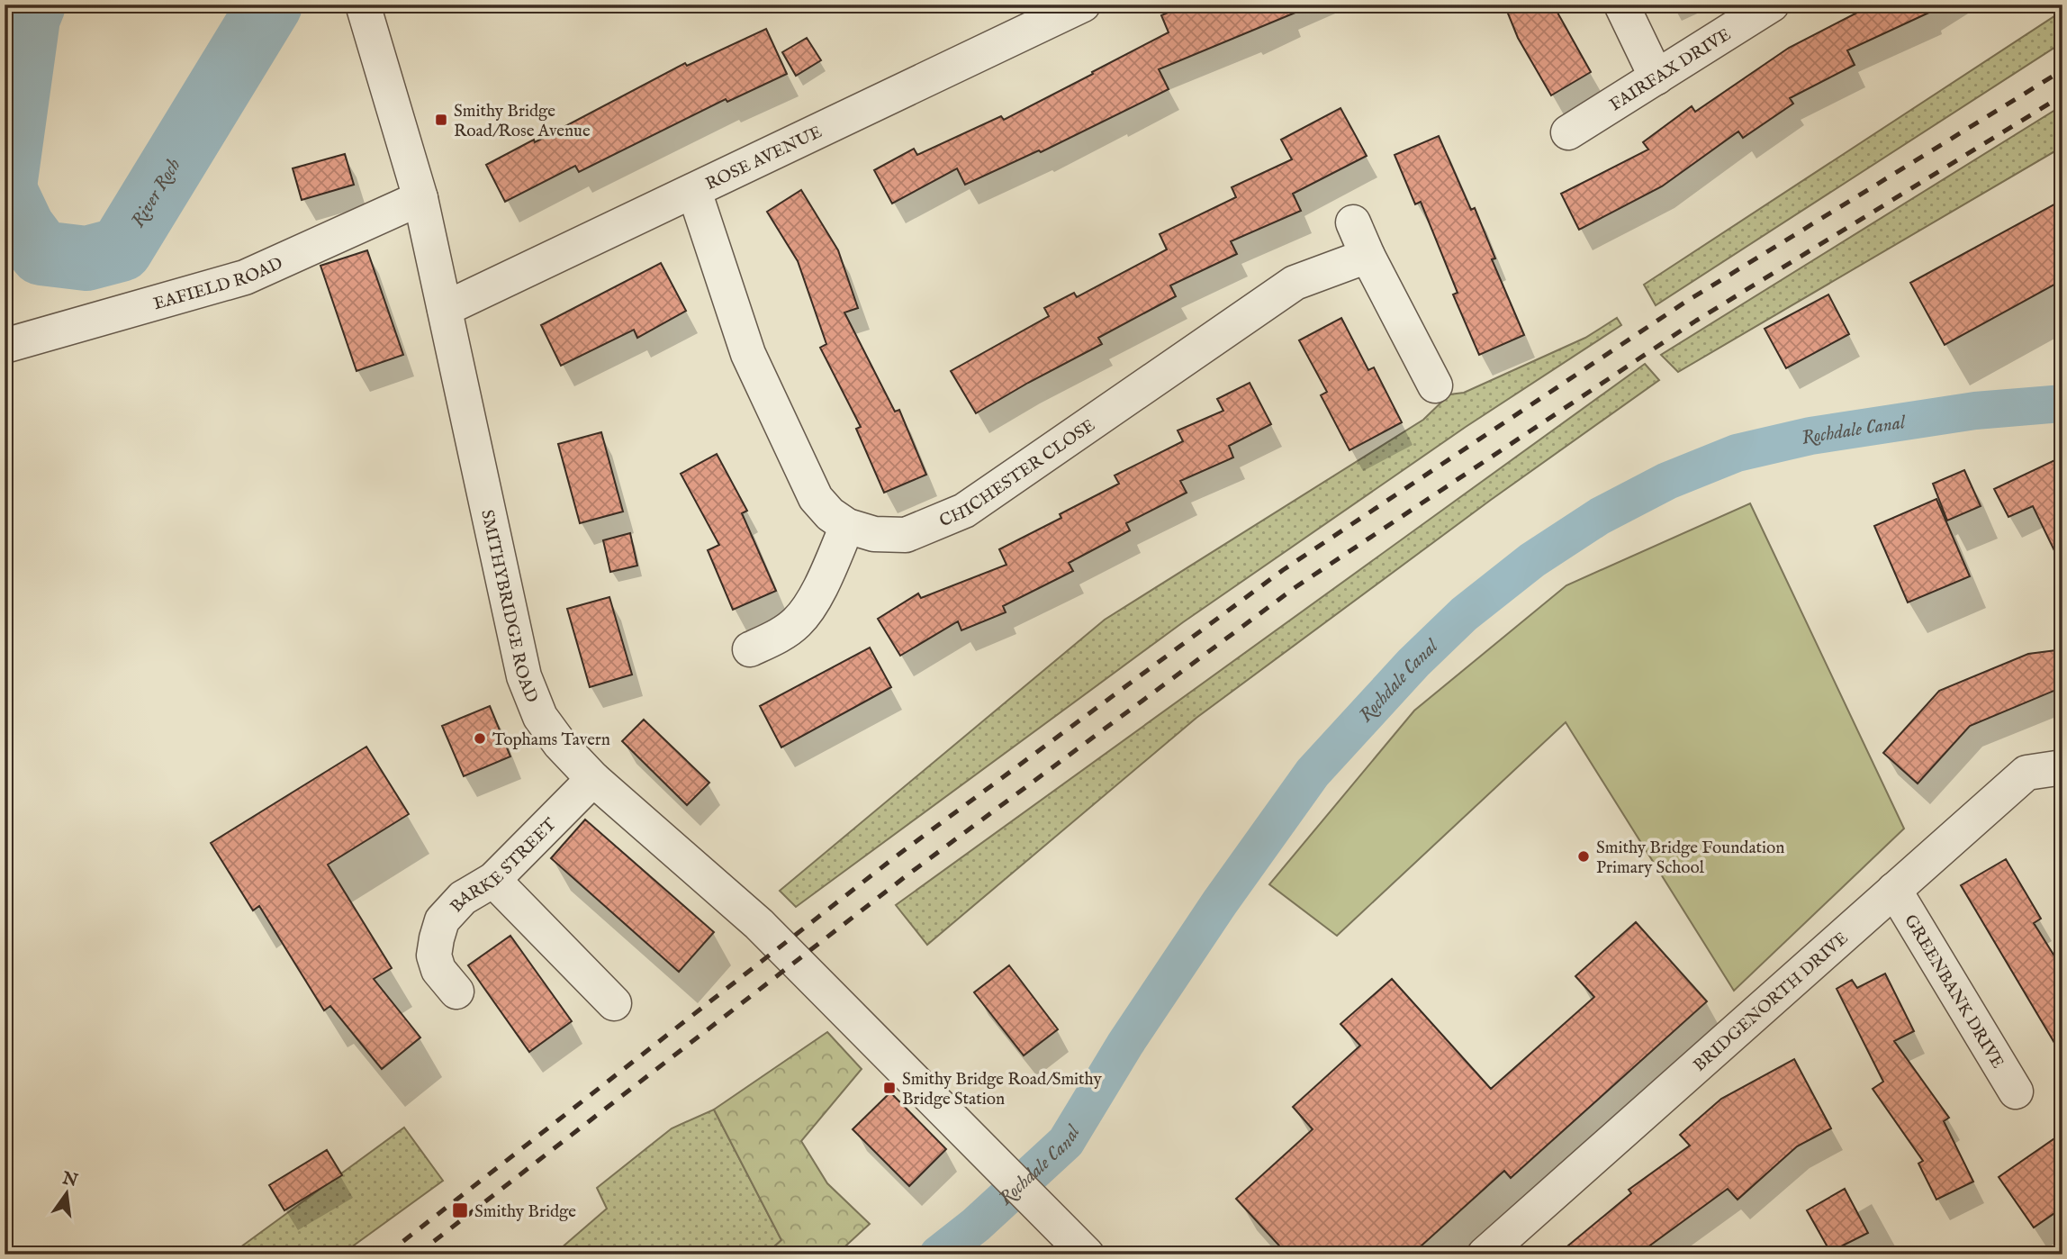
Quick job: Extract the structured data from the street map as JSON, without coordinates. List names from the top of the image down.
{
  "streets": {
    "street": [
      "FAIRFAX DRIVE",
      "ROSE AVENUE",
      "EAFIELD ROAD",
      "CHICHESTER CLOSE",
      "SMITHYBRIDGE ROAD",
      "BARKE STREET",
      "GREENBANK DRIVE",
      "BRIDGENORTH DRIVE"
    ]
  },
  "crossings": [
    ["ROSE AVENUE", "CHICHESTER CLOSE"],
    ["ROSE AVENUE", "SMITHYBRIDGE ROAD"],
    ["EAFIELD ROAD", "SMITHYBRIDGE ROAD"],
    ["SMITHYBRIDGE ROAD", "BARKE STREET"],
    ["GREENBANK DRIVE", "BRIDGENORTH DRIVE"]
  ],
  "water": ["River Roch", "Rochdale Canal"],
  "places": {
    "transit": ["Smithy Bridge Road/Rose Avenue", "Smithy Bridge Road/Smithy Bridge Station", "Smithy Bridge"],
    "other": ["Tophams Tavern", "Smithy Bridge Foundation Primary School"]
  },
  "north": "top"
}
